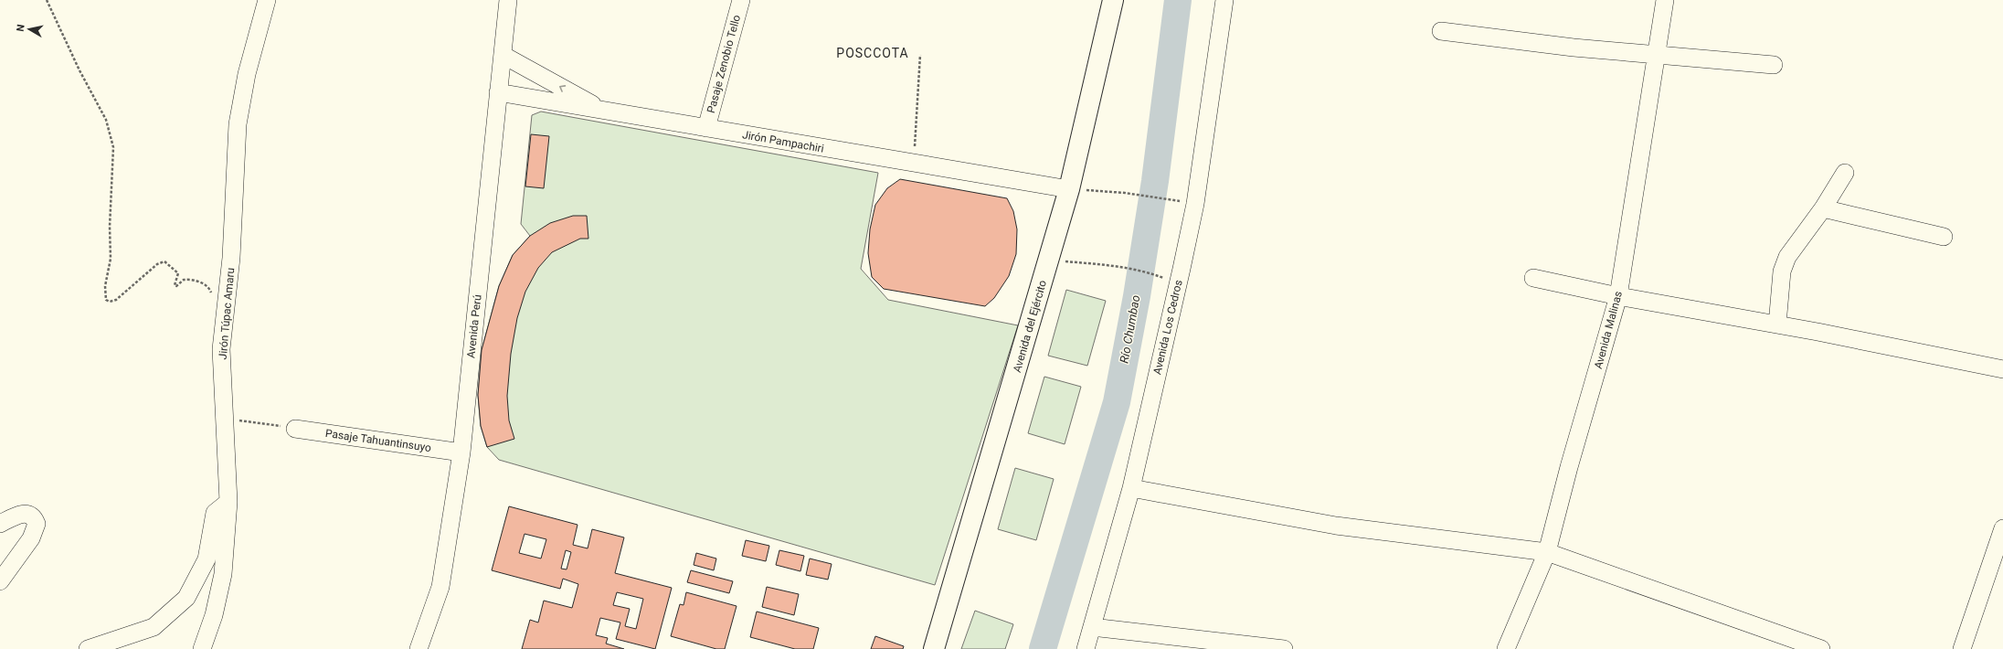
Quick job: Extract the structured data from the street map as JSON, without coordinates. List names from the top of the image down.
{
  "streets": {
    "highway": ["Avenida del Ejército"],
    "street": [
      "Pasaje Zenobio Tello",
      "Jirón Pampachiri",
      "Jirón Túpac Amaru",
      "Avenida Perú",
      "Avenida Los Cedros",
      "Avenida Malinas",
      "Pasaje Tahuantinsuyo"
    ]
  },
  "crossings": [
    ["Pasaje Zenobio Tello", "Jirón Pampachiri"],
    ["Jirón Pampachiri", "Avenida Perú"],
    ["Jirón Pampachiri", "Avenida del Ejército"],
    ["Avenida Perú", "Pasaje Tahuantinsuyo"]
  ],
  "districts": ["POSCCOTA"],
  "water": ["Río Chumbao"],
  "north": "left"
}
